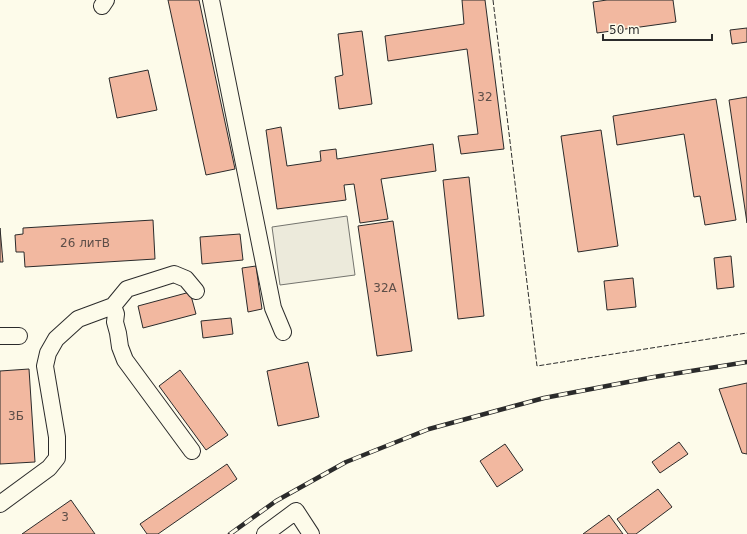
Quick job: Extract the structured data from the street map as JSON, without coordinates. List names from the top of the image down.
{
  "house_numbers": [
    "32",
    "26 литВ",
    "32А",
    "3Б",
    "3"
  ],
  "scale_bar": "50 m"
}
